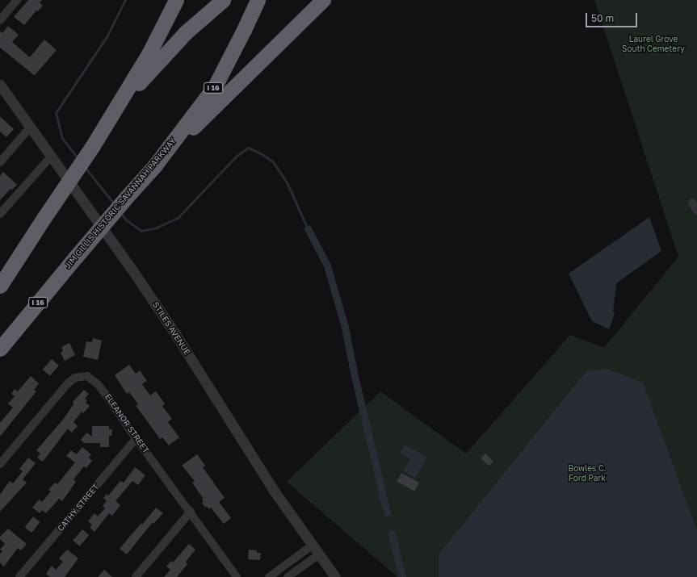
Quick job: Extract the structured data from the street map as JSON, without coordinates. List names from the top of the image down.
{
  "streets": {
    "highway": ["I 16", "JIM GILLIS HISTORIC SAVANNAH PARKWAY"],
    "street": ["STILES AVENUE", "ELEANOR STREET", "CATHY STREET"]
  },
  "crossings": [
    ["ELEANOR STREET", "CATHY STREET"]
  ],
  "parks": ["Laurel Grove South Cemetery", "Bowles C. Ford Park"],
  "scale_bar": "50 m"
}
